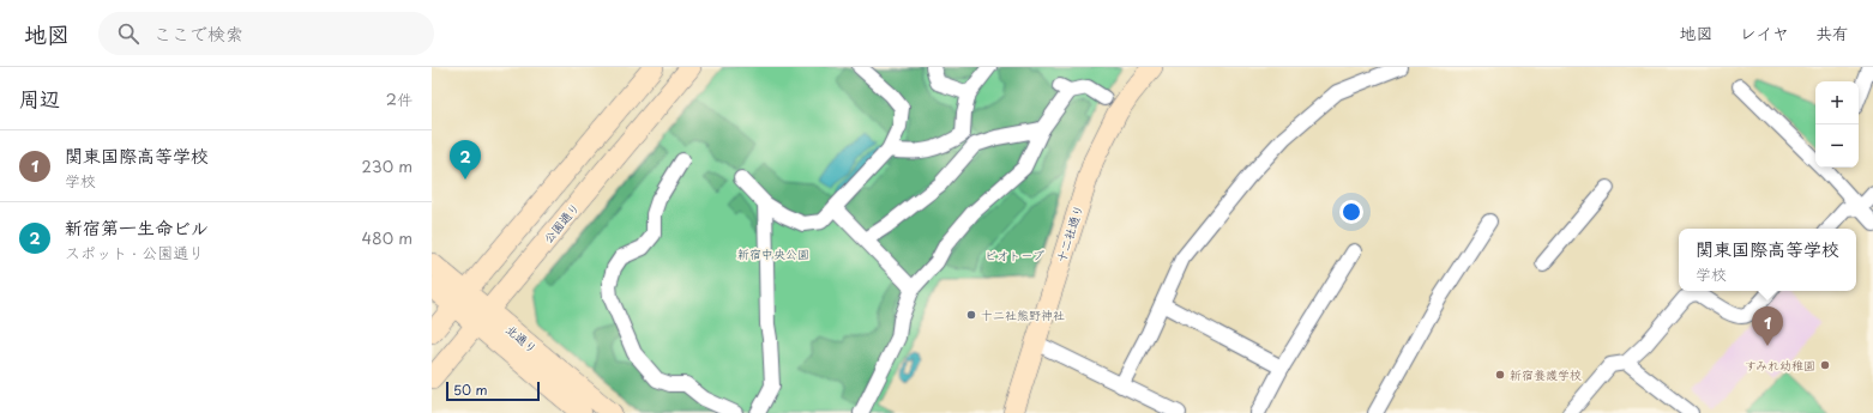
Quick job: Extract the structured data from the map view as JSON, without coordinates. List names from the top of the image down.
{
  "streets": {
    "main road": ["公園通り", "十二社通り", "北通り"]
  },
  "crossings": [
    ["公園通り", "北通り"]
  ],
  "parks": ["新宿中央公園", "ビオトープ"],
  "places": ["十二社熊野神社", "すみれ幼稚園", "新宿養護学校"],
  "scale_bar": "50 m",
  "page": {
    "header": "地図",
    "search": "ここで検索",
    "nav": ["地図", "レイヤ", "共有"],
    "heading": ["周辺", "2件"],
    "map_buttons": ["+", "−"],
    "list": [
      {
        "mark": "1",
        "name": "関東国際高等学校",
        "note": "学校",
        "value": "230 m"
      },
      {
        "mark": "2",
        "name": "新宿第一生命ビル",
        "note": "スポット · 公園通り",
        "value": "480 m"
      }
    ],
    "pins": ["2", "1"],
    "popup": ["関東国際高等学校", "学校"],
    "scale": "50 m"
  }
}
